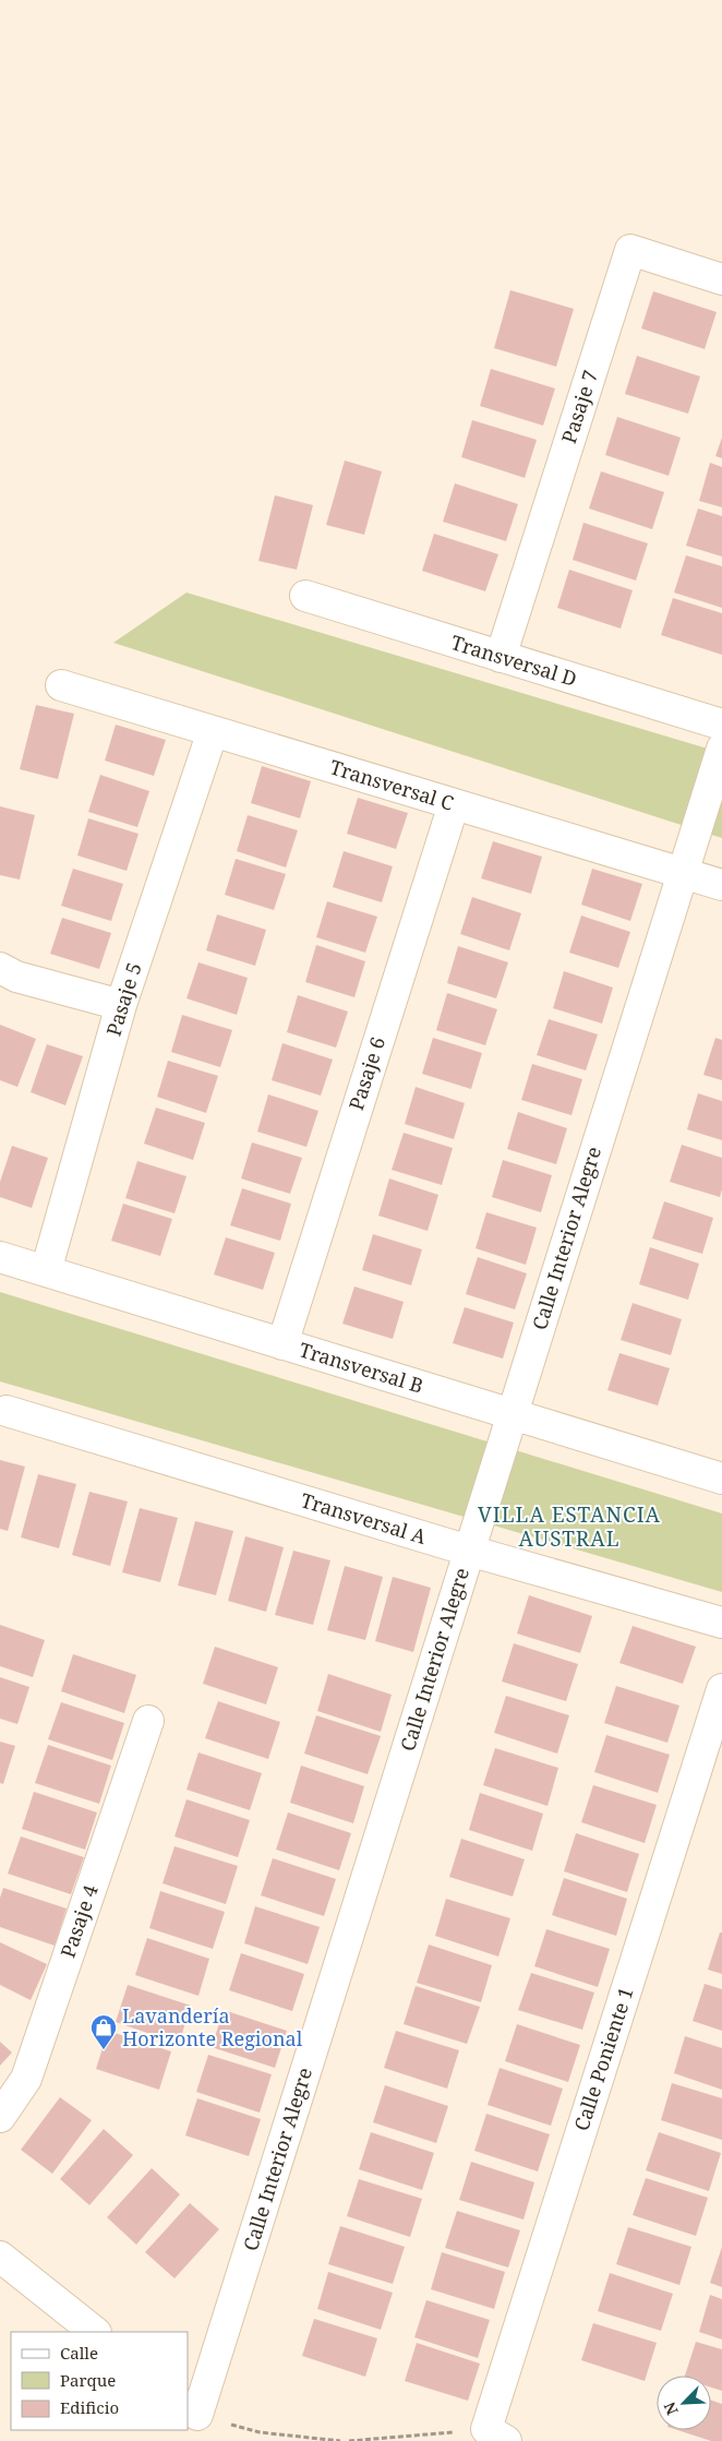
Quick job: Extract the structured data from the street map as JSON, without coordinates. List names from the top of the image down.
{
  "streets": {
    "street": [
      "Pasaje 7",
      "Transversal D",
      "Transversal C",
      "Pasaje 5",
      "Pasaje 6",
      "Calle Interior Alegre",
      "Transversal B",
      "Transversal A",
      "Pasaje 4",
      "Calle Poniente 1"
    ]
  },
  "crossings": [
    ["Pasaje 7", "Transversal D"],
    ["Transversal C", "Pasaje 5"],
    ["Transversal C", "Pasaje 6"],
    ["Transversal C", "Calle Interior Alegre"],
    ["Pasaje 5", "Transversal B"],
    ["Pasaje 6", "Transversal B"],
    ["Calle Interior Alegre", "Transversal B"],
    ["Calle Interior Alegre", "Transversal A"]
  ],
  "districts": ["VILLA ESTANCIA AUSTRAL"],
  "places": {
    "shop": ["Lavandería Horizonte Regional"]
  },
  "legend": ["Calle", "Parque", "Edificio"],
  "north": "bottom left"
}
